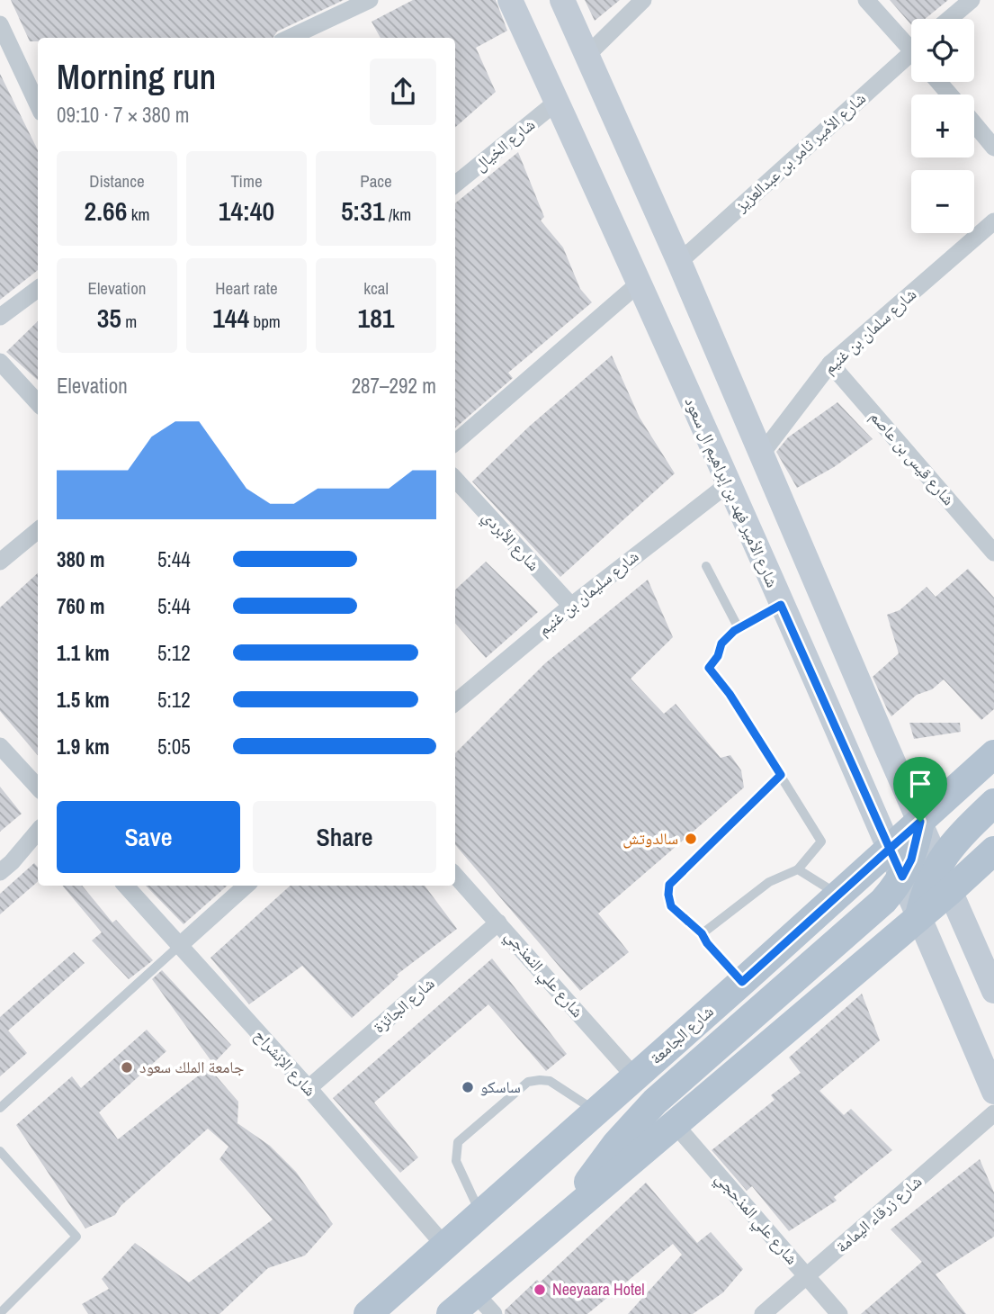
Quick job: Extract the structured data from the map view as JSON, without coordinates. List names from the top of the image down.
{
  "streets": {
    "main road": ["شارع الأمير فهد بن إبراهيم ال سعود", "شارع الجامعة"],
    "street": [
      "شارع الخيال",
      "شارع الأمير ثامر بن عبدالعزيز",
      "شارع سلمان بن غنيم",
      "شارع قيس بن عاصم",
      "شارع الأبردي",
      "شارع سليمان بن غنيم",
      "شارع علي النمذجي",
      "شارع الجائزة",
      "شارع الإنشراح",
      "شارع زرقاء اليمامة",
      "شارع علي المذحجي"
    ]
  },
  "crossings": [
    ["شارع الخيال", "شارع الأمير فهد بن إبراهيم ال سعود"],
    ["شارع سلمان بن غنيم", "شارع قيس بن عاصم"],
    ["شارع الأمير فهد بن إبراهيم ال سعود", "شارع سليمان بن غنيم"],
    ["شارع الأمير فهد بن إبراهيم ال سعود", "شارع الجامعة"],
    ["شارع الأبردي", "شارع سليمان بن غنيم"],
    ["شارع علي النمذجي", "شارع الجائزة"],
    ["شارع علي النمذجي", "شارع الجامعة"],
    ["شارع الجائزة", "شارع الإنشراح"],
    ["شارع الجامعة", "شارع الإنشراح"],
    ["شارع زرقاء اليمامة", "شارع علي المذحجي"]
  ],
  "places": [
    "سالدوتش",
    "جامعة الملك سعود",
    "ساسكو",
    "Neeyaara Hotel"
  ],
  "page": {
    "map_buttons": ["+", "−"],
    "heading": ["Morning run", "09:10 · 7 × 380 m"],
    "stats": [
      ["Distance", "2.66 km"],
      ["Time", "14:40"],
      ["Pace", "5:31 /km"],
      ["Elevation", "35 m"],
      ["Heart rate", "144 bpm"],
      ["kcal", "181"]
    ],
    "chart": ["Elevation", "287–292 m"],
    "list": [
      {
        "name": "380 m",
        "note": "5:44"
      },
      {
        "name": "760 m",
        "note": "5:44"
      },
      {
        "name": "1.1 km",
        "note": "5:12"
      },
      {
        "name": "1.5 km",
        "note": "5:12"
      },
      {
        "name": "1.9 km",
        "note": "5:05"
      }
    ],
    "buttons": ["Save", "Share"]
  }
}
